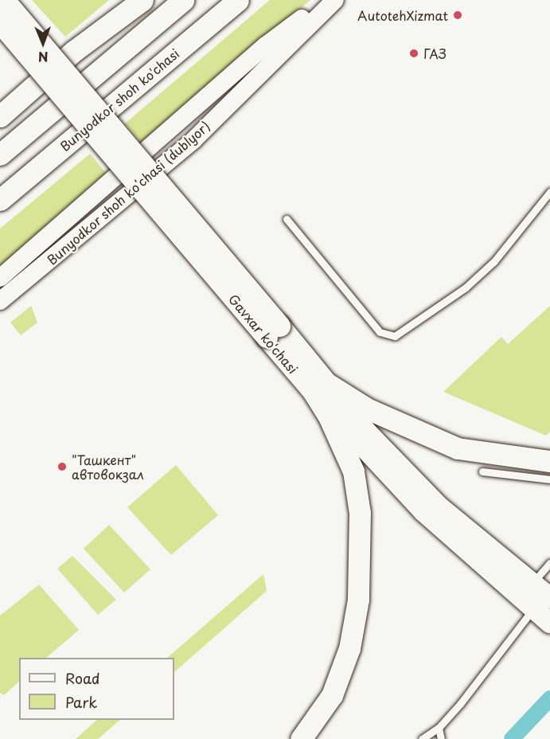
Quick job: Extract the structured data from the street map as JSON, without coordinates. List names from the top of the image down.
{
  "streets": {
    "main road": ["Bunyodkor shoh ko'chasi", "Gavxar ko'chasi"],
    "street": ["Bunyodkor shoh koʻchasi (dublyor)"]
  },
  "places": ["AutotehXizmat", "ГАЗ", "\"Ташкент\" автовокзал"],
  "legend": ["Road", "Park"],
  "north": "bottom"
}
